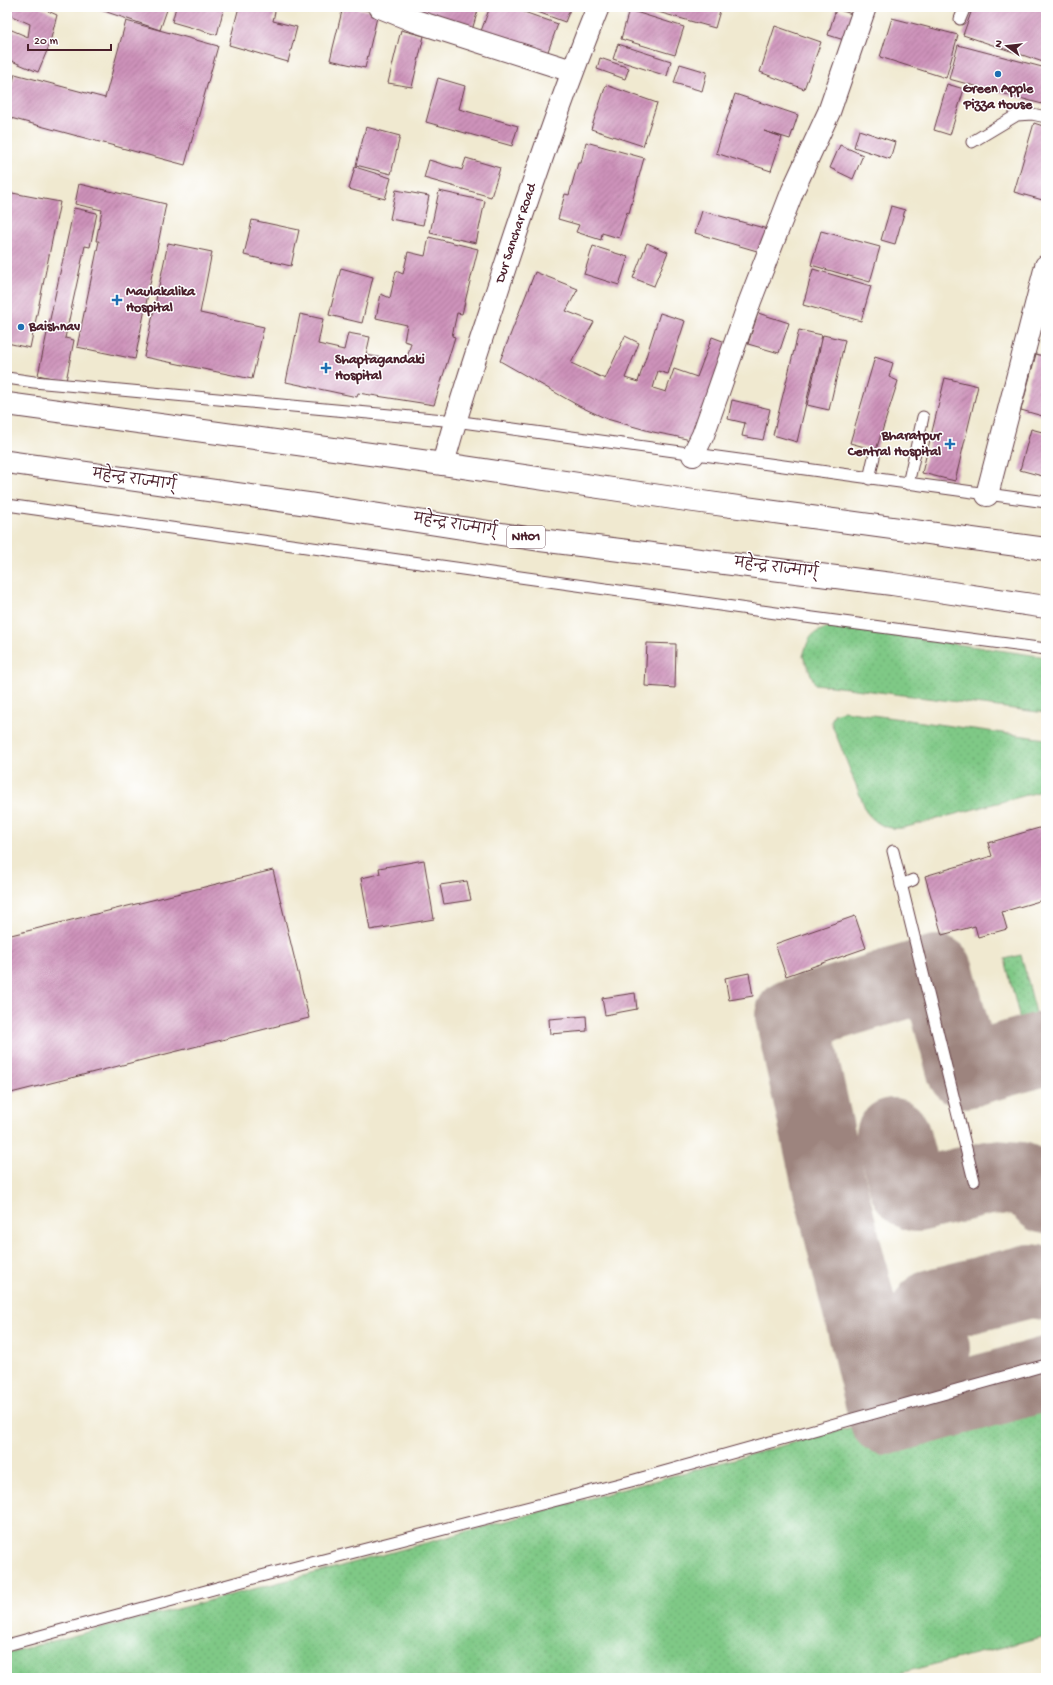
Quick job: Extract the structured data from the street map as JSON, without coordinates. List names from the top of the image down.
{
  "streets": {
    "main road": ["Dur Sanchar Road", "महेन्द्र राज्मार्ग्", "NH01"]
  },
  "places": {
    "other": ["Green Apple Pizza House", "Baishnav"],
    "health": ["Maulakalika Hospital", "Shaptagandaki Hospital", "Bharatpur Central Hospital"]
  },
  "scale_bar": "20 m",
  "north": "left"
}
